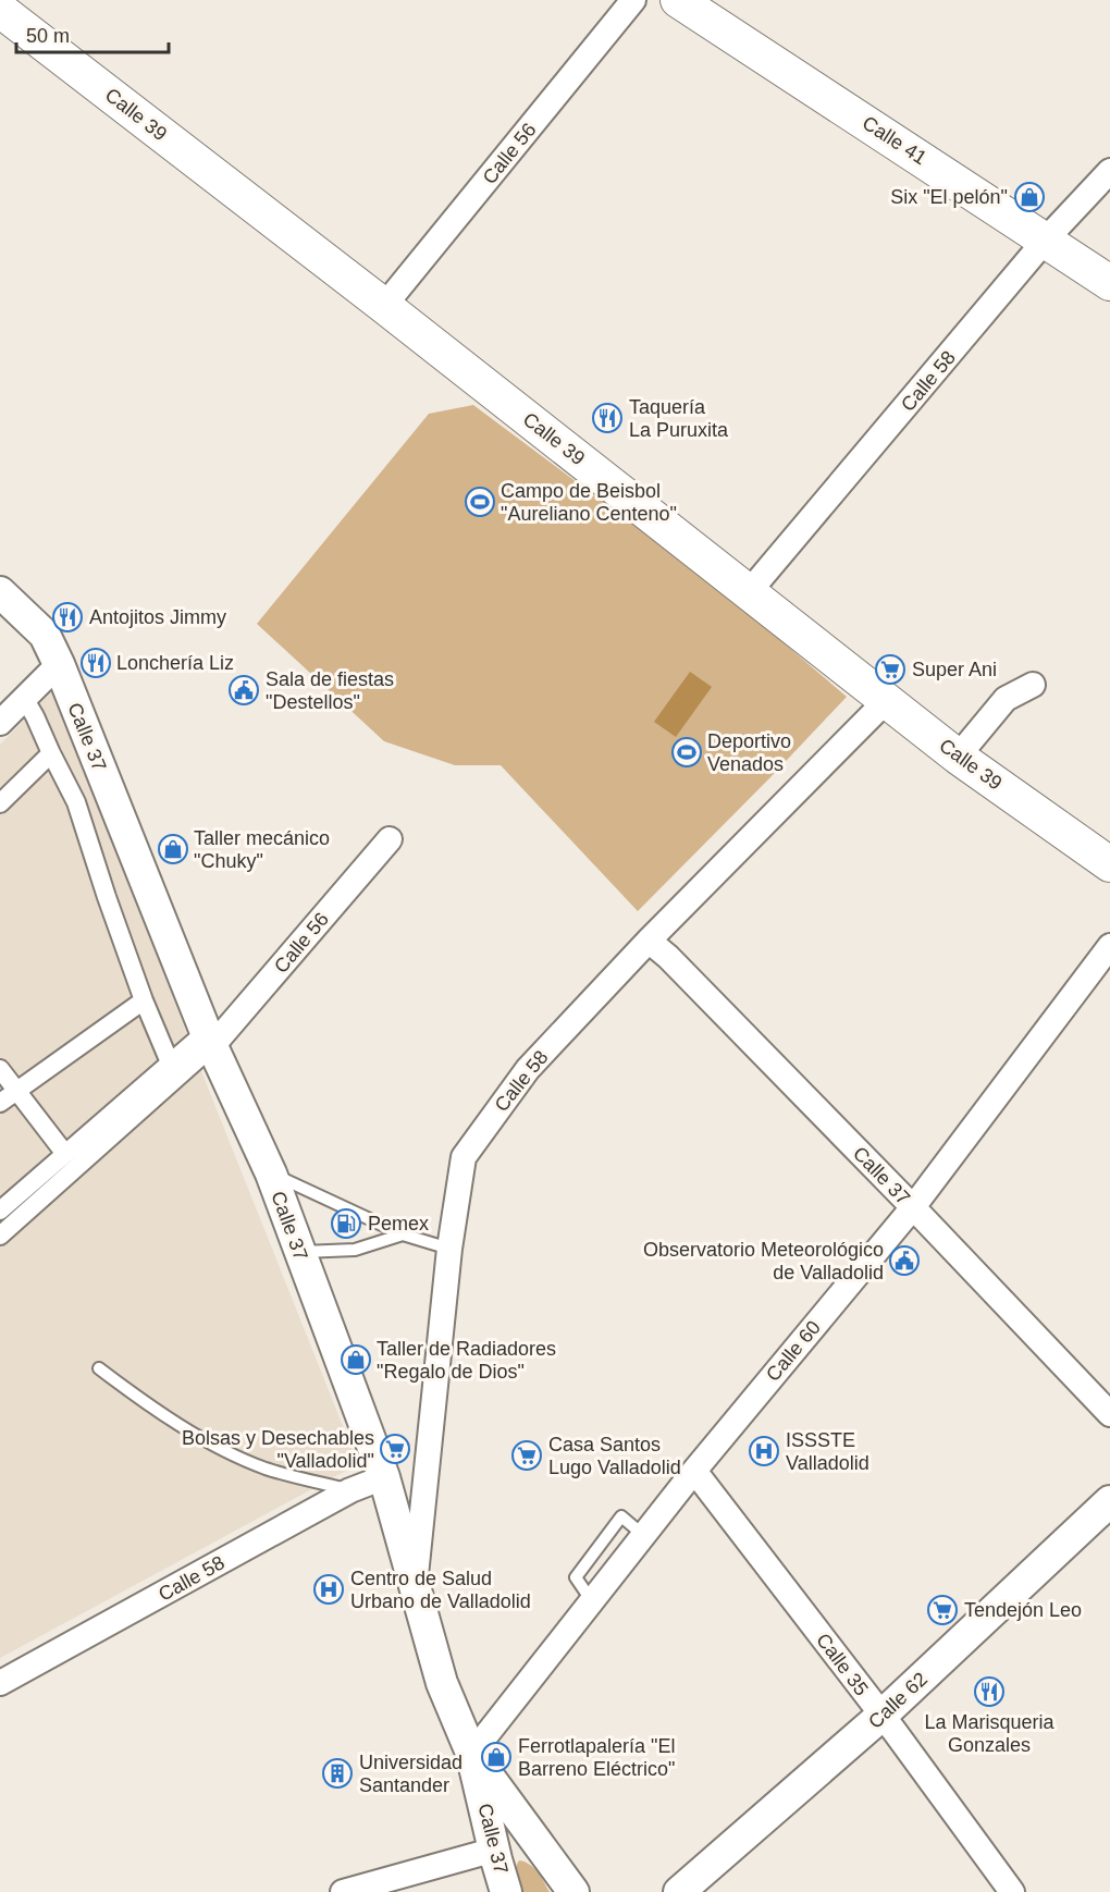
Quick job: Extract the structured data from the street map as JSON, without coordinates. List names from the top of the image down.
{
  "streets": {
    "main road": ["Calle 39", "Calle 41"],
    "street": [
      "Calle 56",
      "Calle 58",
      "Calle 37",
      "Calle 60",
      "Calle 35",
      "Calle 62"
    ]
  },
  "crossings": [
    ["Calle 39", "Calle 56"],
    ["Calle 39", "Calle 58"],
    ["Calle 41", "Calle 58"],
    ["Calle 56", "Calle 37"],
    ["Calle 58", "Calle 37"],
    ["Calle 37", "Calle 60"],
    ["Calle 60", "Calle 35"],
    ["Calle 35", "Calle 62"]
  ],
  "places": {
    "shop": [
      "Six \"El pelón\"",
      "Taller mecánico \"Chuky\"",
      "Taller de Radiadores \"Regalo de Dios\"",
      "Ferrotlapalería \"El Barreno Eléctrico\""
    ],
    "restaurant": [
      "Taquería La Puruxita",
      "Antojitos Jimmy",
      "Lonchería Liz",
      "La Marisqueria Gonzales"
    ],
    "sports": ["Campo de Beisbol \"Aureliano Centeno\"", "Deportivo Venados"],
    "supermarket": [
      "Super Ani",
      "Bolsas y Desechables \"Valladolid\"",
      "Casa Santos Lugo Valladolid",
      "Tendejón Leo"
    ],
    "public building": ["Sala de fiestas \"Destellos\"", "Observatorio Meteorológico de Valladolid"],
    "fuel station": ["Pemex"],
    "hospital": ["ISSSTE Valladolid", "Centro de Salud Urbano de Valladolid"],
    "building": ["Universidad Santander"]
  },
  "scale_bar": "50 m"
}
